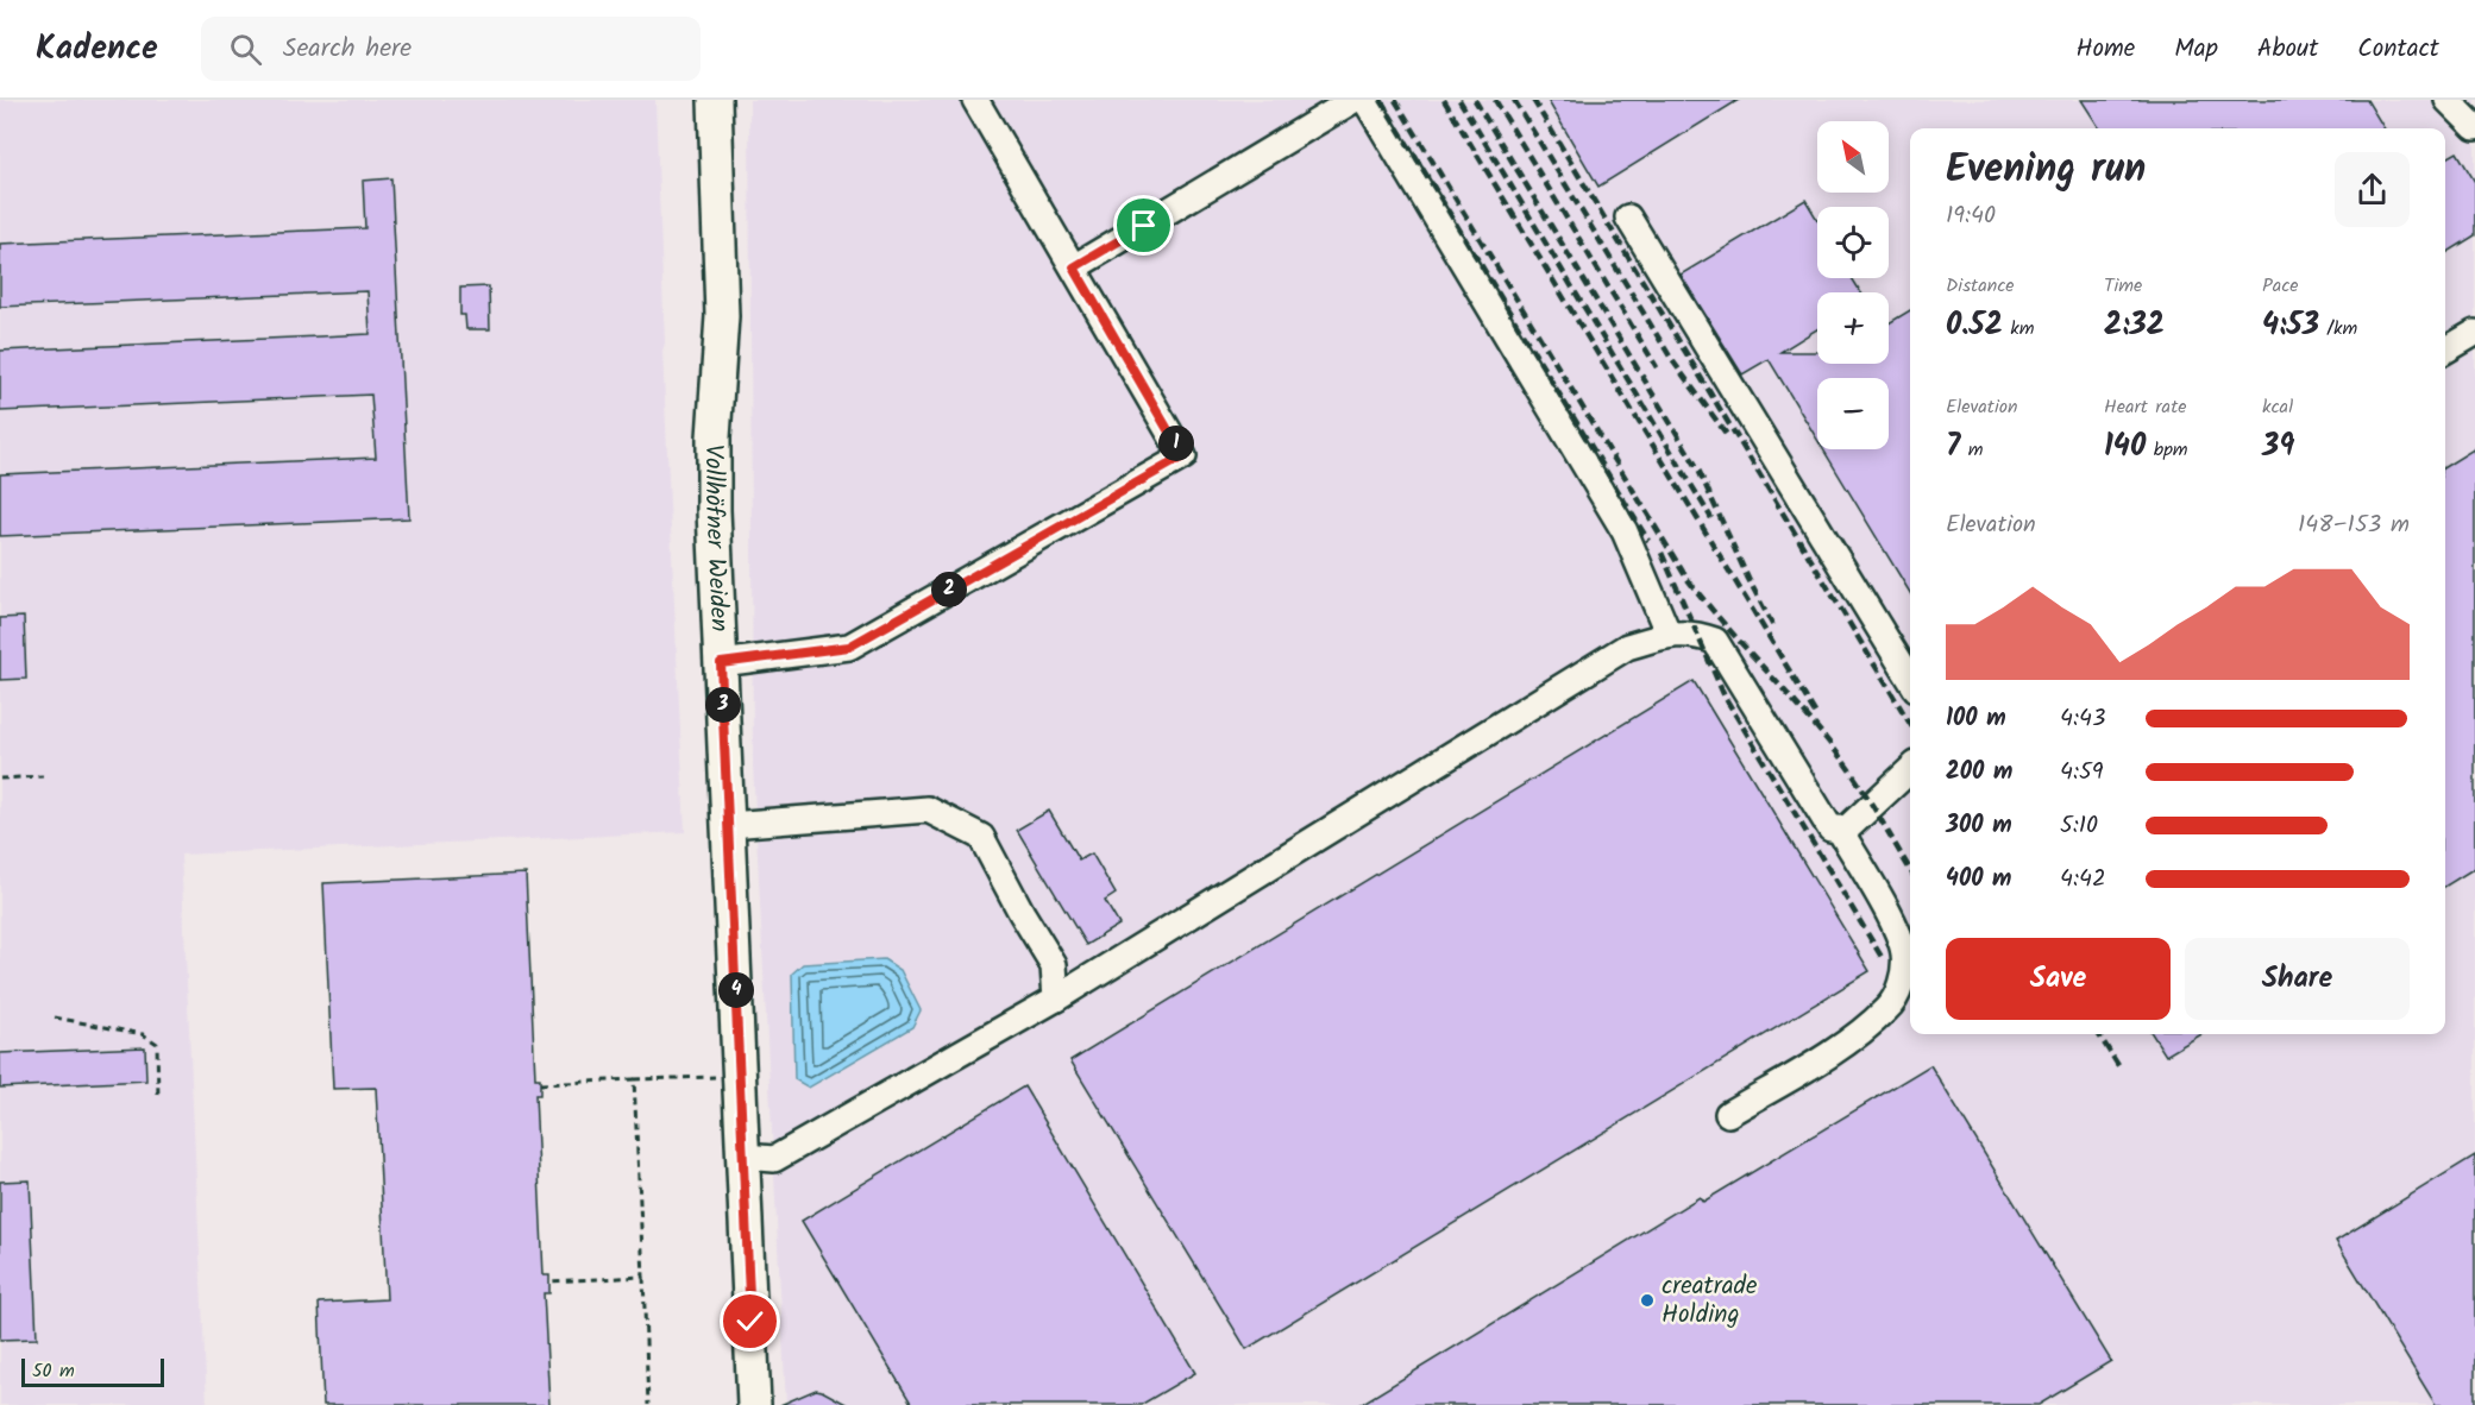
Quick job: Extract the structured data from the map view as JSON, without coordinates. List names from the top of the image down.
{
  "streets": {
    "main road": ["Vollhöfner Weiden"]
  },
  "places": ["creatrade Holding"],
  "scale_bar": "50 m",
  "north": "top left",
  "page": {
    "header": "Kadence",
    "search": "Search here",
    "nav": [
      "Home",
      "Map",
      "About",
      "Contact"
    ],
    "map_buttons": ["+", "−"],
    "heading": ["Evening run", "19:40"],
    "stats": [
      ["Distance", "0.52 km"],
      ["Time", "2:32"],
      ["Pace", "4:53 /km"],
      ["Elevation", "7 m"],
      ["Heart rate", "140 bpm"],
      ["kcal", "39"]
    ],
    "pins": [
      "1",
      "2",
      "3",
      "4"
    ],
    "chart": ["Elevation", "148–153 m"],
    "list": [
      {
        "name": "100 m",
        "note": "4:43"
      },
      {
        "name": "200 m",
        "note": "4:59"
      },
      {
        "name": "300 m",
        "note": "5:10"
      },
      {
        "name": "400 m",
        "note": "4:42"
      }
    ],
    "buttons": ["Save", "Share"],
    "scale": "50 m"
  }
}
